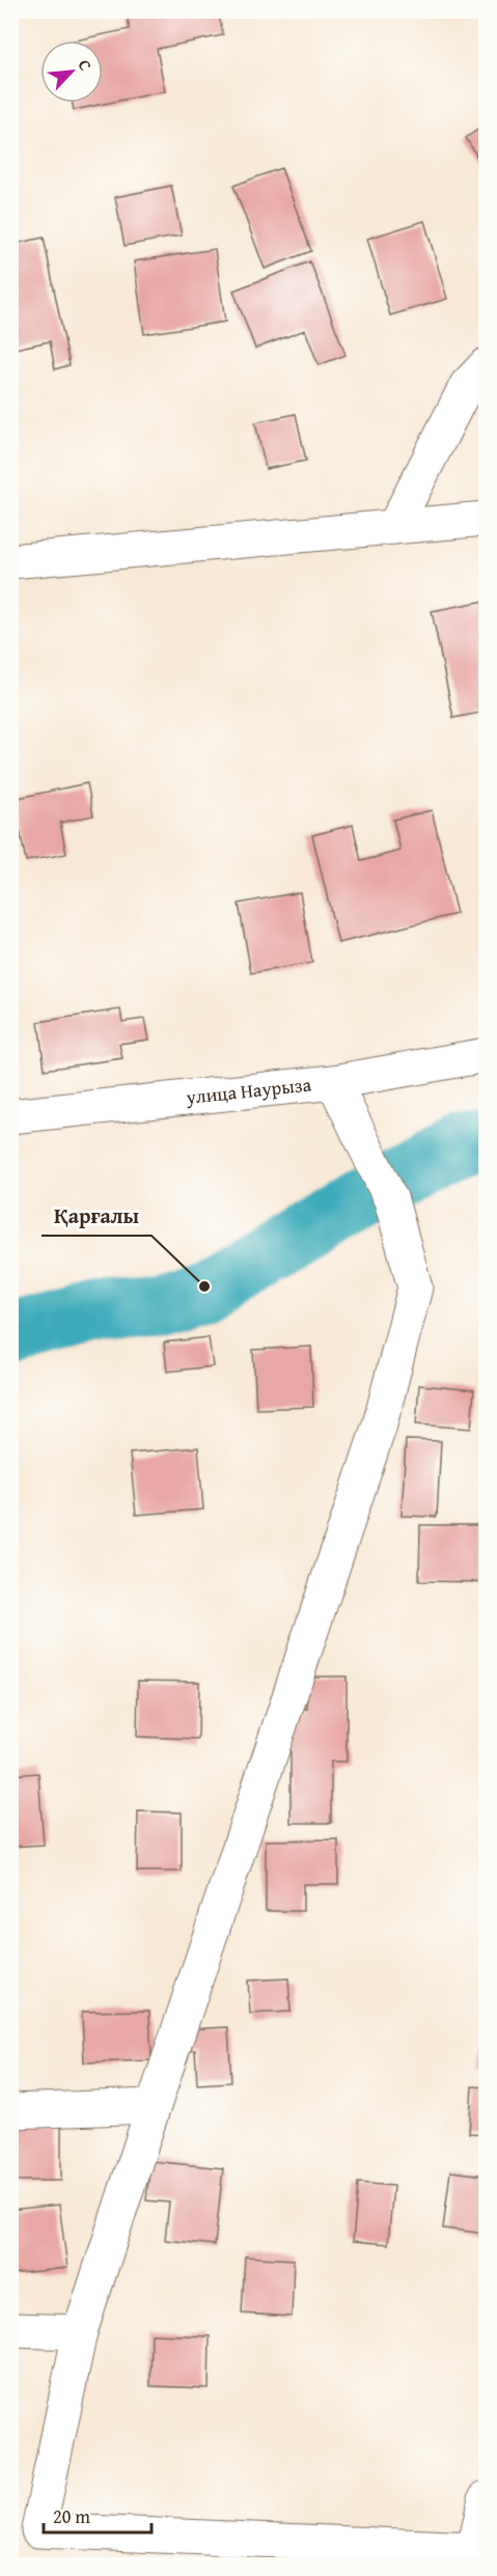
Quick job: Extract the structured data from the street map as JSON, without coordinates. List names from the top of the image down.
{
  "streets": {
    "street": ["улица Наурыза"]
  },
  "places": ["Қарғалы"],
  "scale_bar": "20 m",
  "north": "top right"
}
